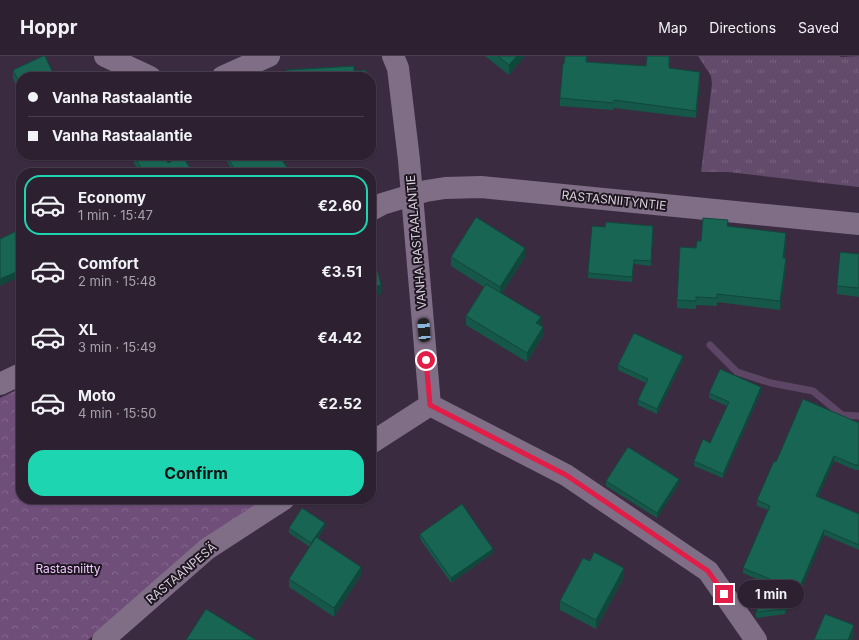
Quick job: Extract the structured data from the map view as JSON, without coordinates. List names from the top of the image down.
{
  "streets": {
    "street": ["RASTASNIITYNTIE", "VANHA RASTAALANTIE", "RASTAANPESÄ"]
  },
  "crossings": [
    ["RASTASNIITYNTIE", "VANHA RASTAALANTIE"]
  ],
  "parks": ["Rastasniitty"],
  "page": {
    "header": "Hoppr",
    "nav": ["Map", "Directions", "Saved"],
    "banner": ["Vanha Rastaalantie", "Vanha Rastaalantie"],
    "list": [
      {
        "name": "Economy",
        "note": "1 min · 15:47",
        "value": "€2.60"
      },
      {
        "name": "Comfort",
        "note": "2 min · 15:48",
        "value": "€3.51"
      },
      {
        "name": "XL",
        "note": "3 min · 15:49",
        "value": "€4.42"
      },
      {
        "name": "Moto",
        "note": "4 min · 15:50",
        "value": "€2.52"
      }
    ],
    "buttons": "Confirm",
    "bubble": "1 min"
  }
}
